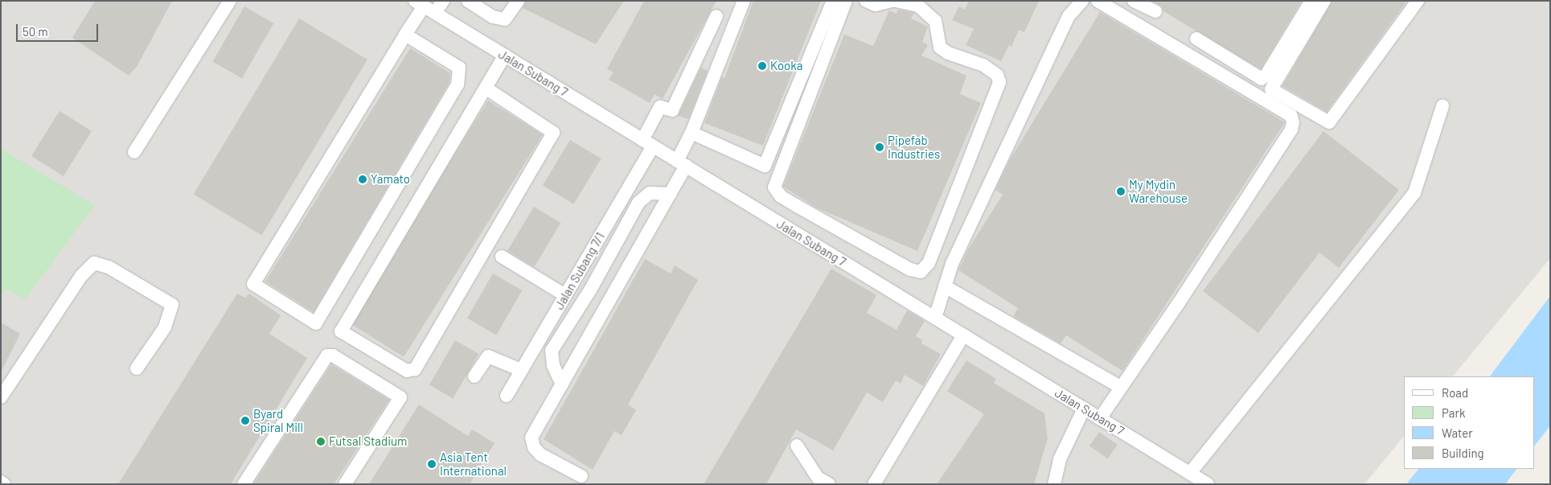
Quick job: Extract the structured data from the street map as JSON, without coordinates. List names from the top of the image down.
{
  "streets": {
    "street": ["Jalan Subang 7", "Jalan Subang 7/1"]
  },
  "crossings": [
    ["Jalan Subang 7", "Jalan Subang 7/1"]
  ],
  "places": [
    "Kooka",
    "Pipefab Industries",
    "Yamato",
    "My Mydin Warehouse",
    "Byard Spiral Mill",
    "Futsal Stadium",
    "Asia Tent International"
  ],
  "legend": [
    "Road",
    "Park",
    "Water",
    "Building"
  ],
  "scale_bar": "50 m"
}
